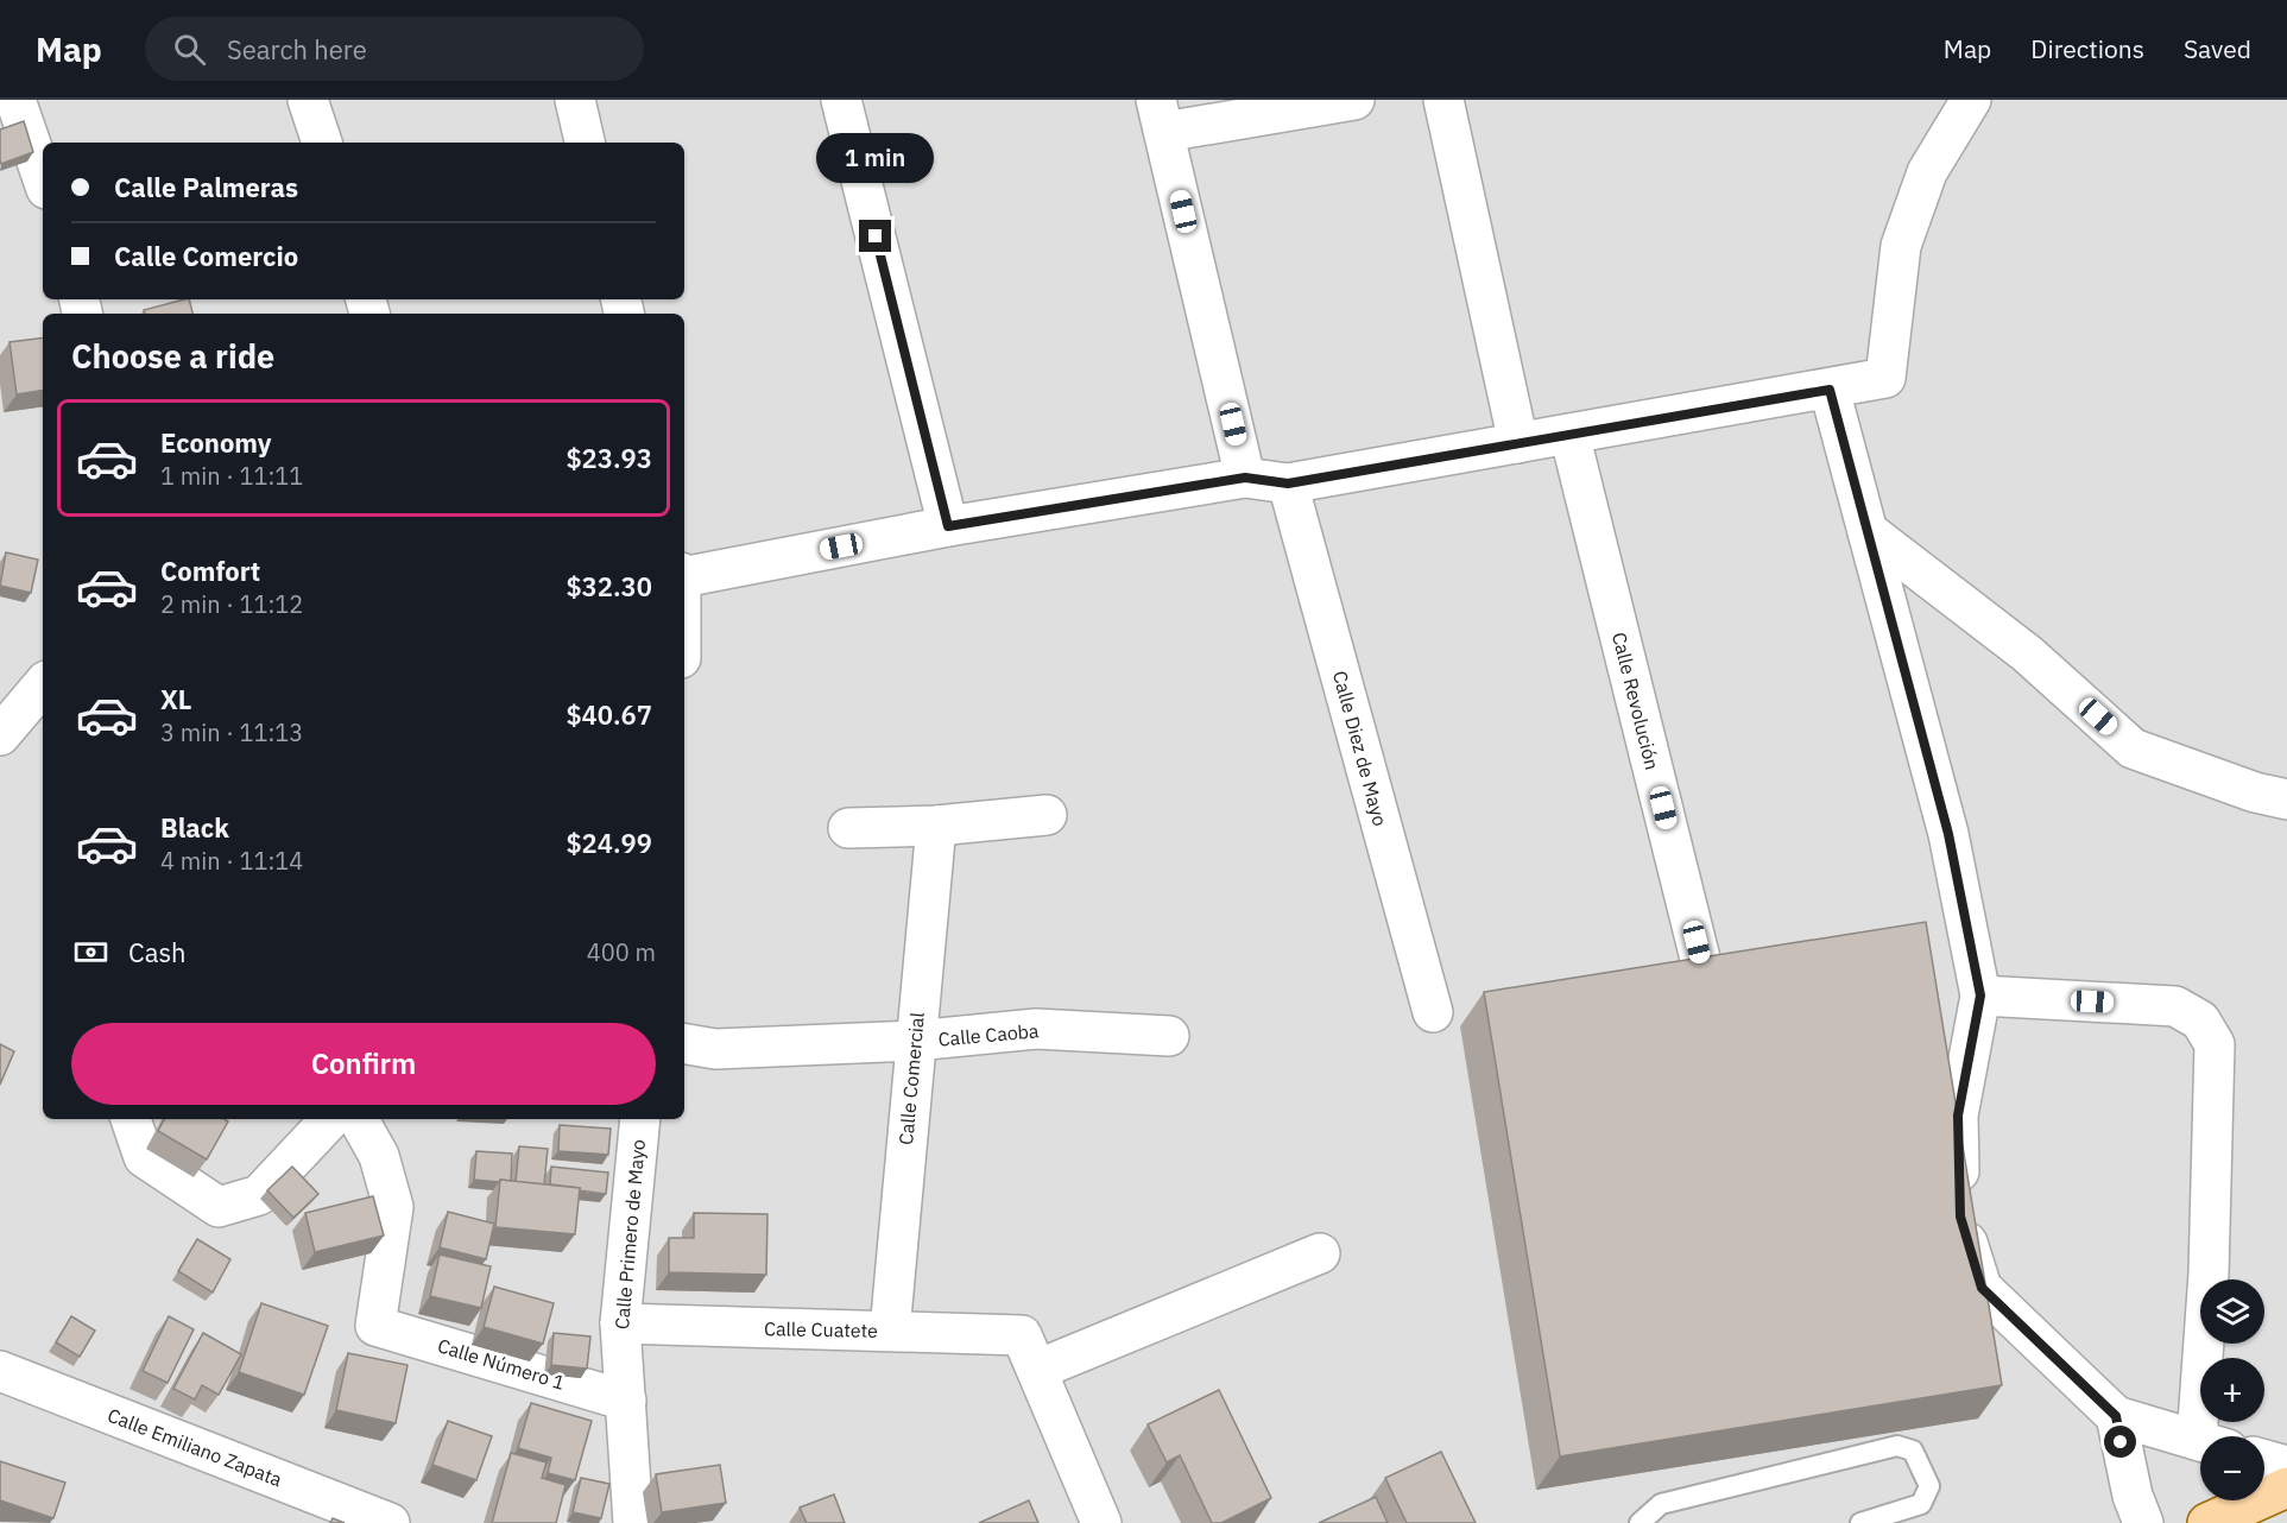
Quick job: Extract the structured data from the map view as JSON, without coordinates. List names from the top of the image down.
{
  "streets": {
    "street": [
      "Calle Revolución",
      "Calle Diez de Mayo",
      "Calle Caoba",
      "Calle Comercial",
      "Calle Primero de Mayo",
      "Calle Cuatete",
      "Calle Número 1",
      "Calle Emiliano Zapata"
    ]
  },
  "crossings": [
    ["Calle Caoba", "Calle Comercial"],
    ["Calle Comercial", "Calle Cuatete"],
    ["Calle Primero de Mayo", "Calle Cuatete"],
    ["Calle Primero de Mayo", "Calle Número 1"]
  ],
  "page": {
    "header": "Map",
    "search": "Search here",
    "nav": ["Map", "Directions", "Saved"],
    "bubble": "1 min",
    "banner": ["Calle Palmeras", "Calle Comercio"],
    "heading": "Choose a ride",
    "list": [
      {
        "name": "Economy",
        "note": "1 min · 11:11",
        "value": "$23.93"
      },
      {
        "name": "Comfort",
        "note": "2 min · 11:12",
        "value": "$32.30"
      },
      {
        "name": "XL",
        "note": "3 min · 11:13",
        "value": "$40.67"
      },
      {
        "name": "Black",
        "note": "4 min · 11:14",
        "value": "$24.99"
      }
    ],
    "pay": ["Cash", "400 m"],
    "buttons": "Confirm",
    "map_buttons": ["+", "−"]
  }
}
